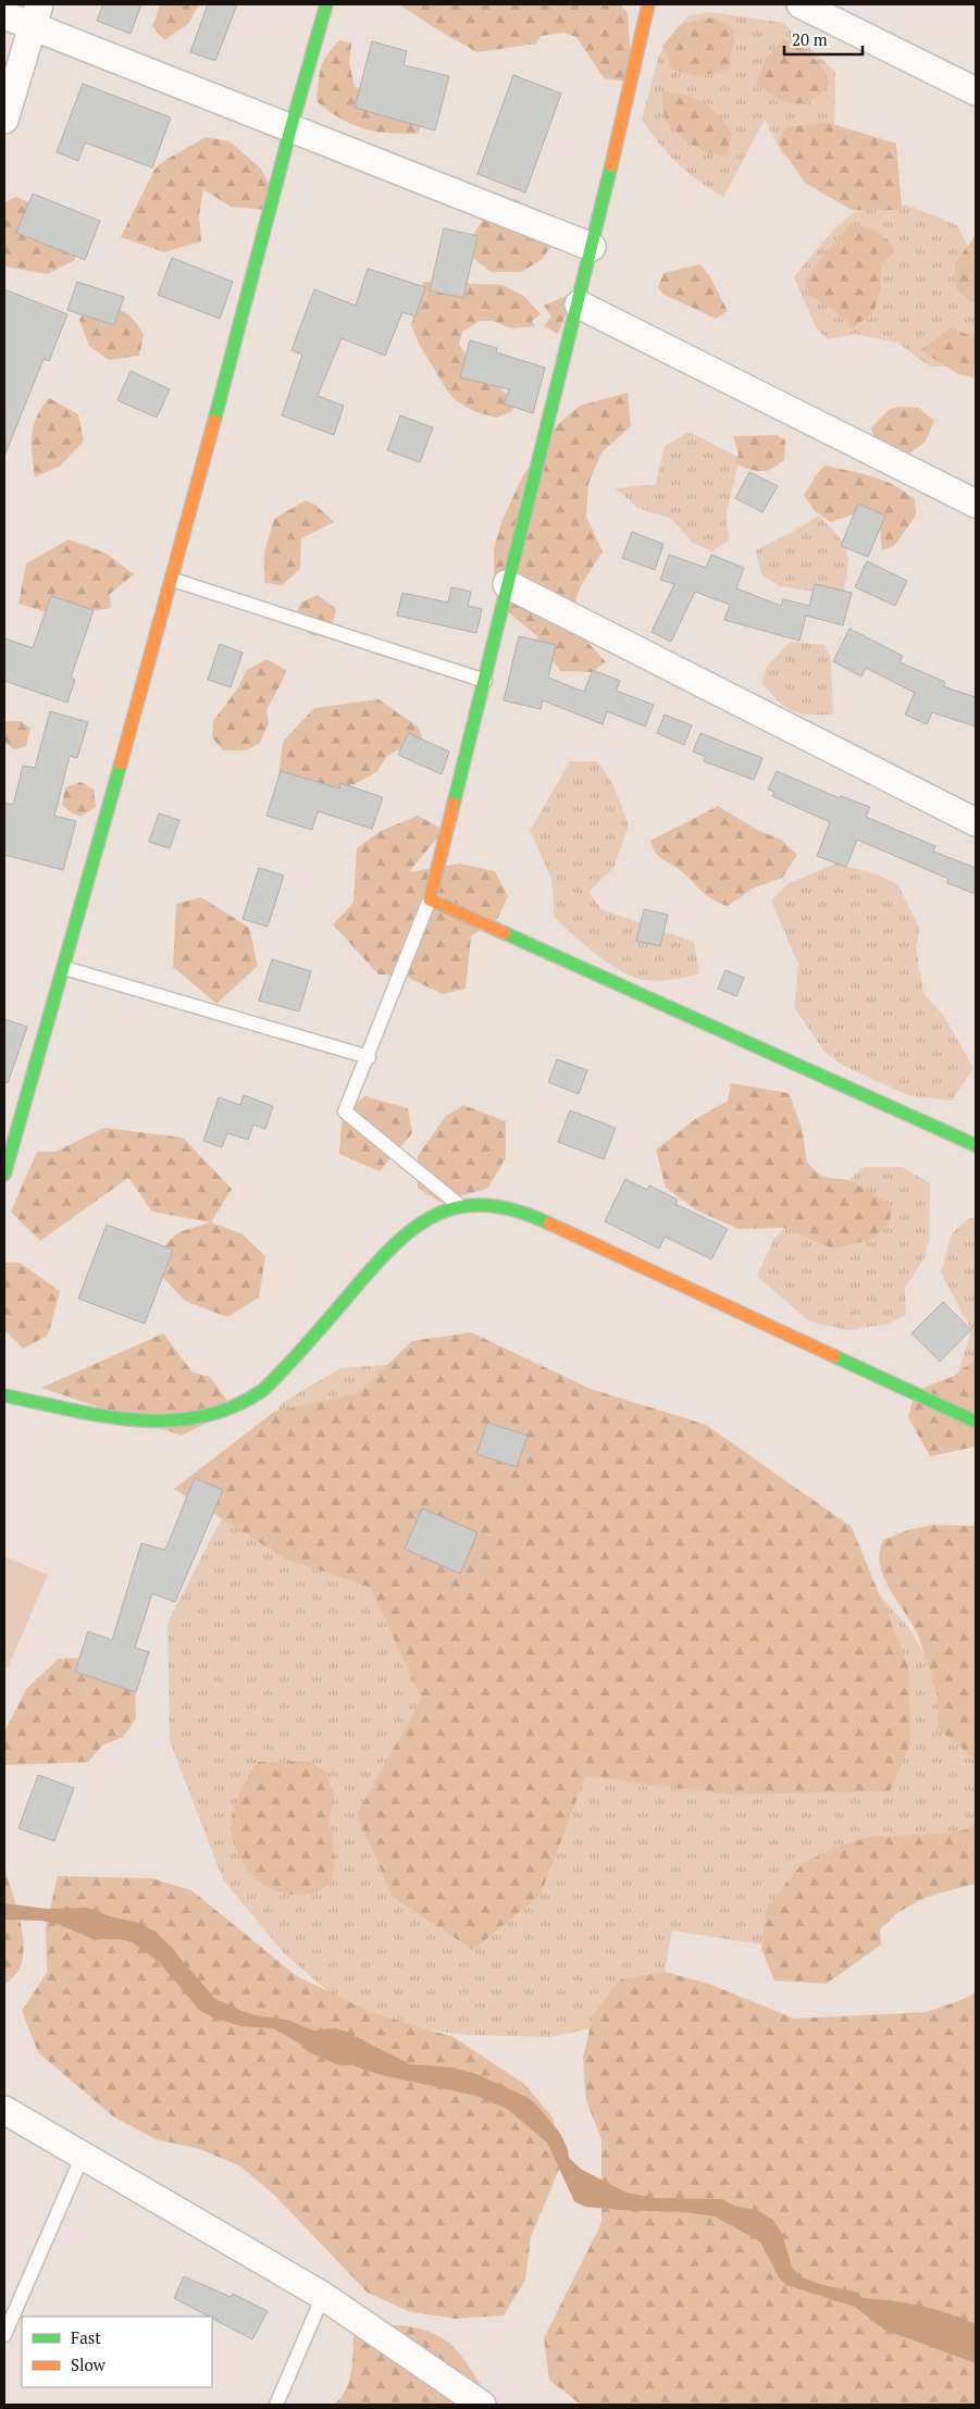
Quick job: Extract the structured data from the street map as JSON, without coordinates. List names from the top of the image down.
{
  "legend": ["Fast", "Slow"],
  "scale_bar": "20 m"
}
